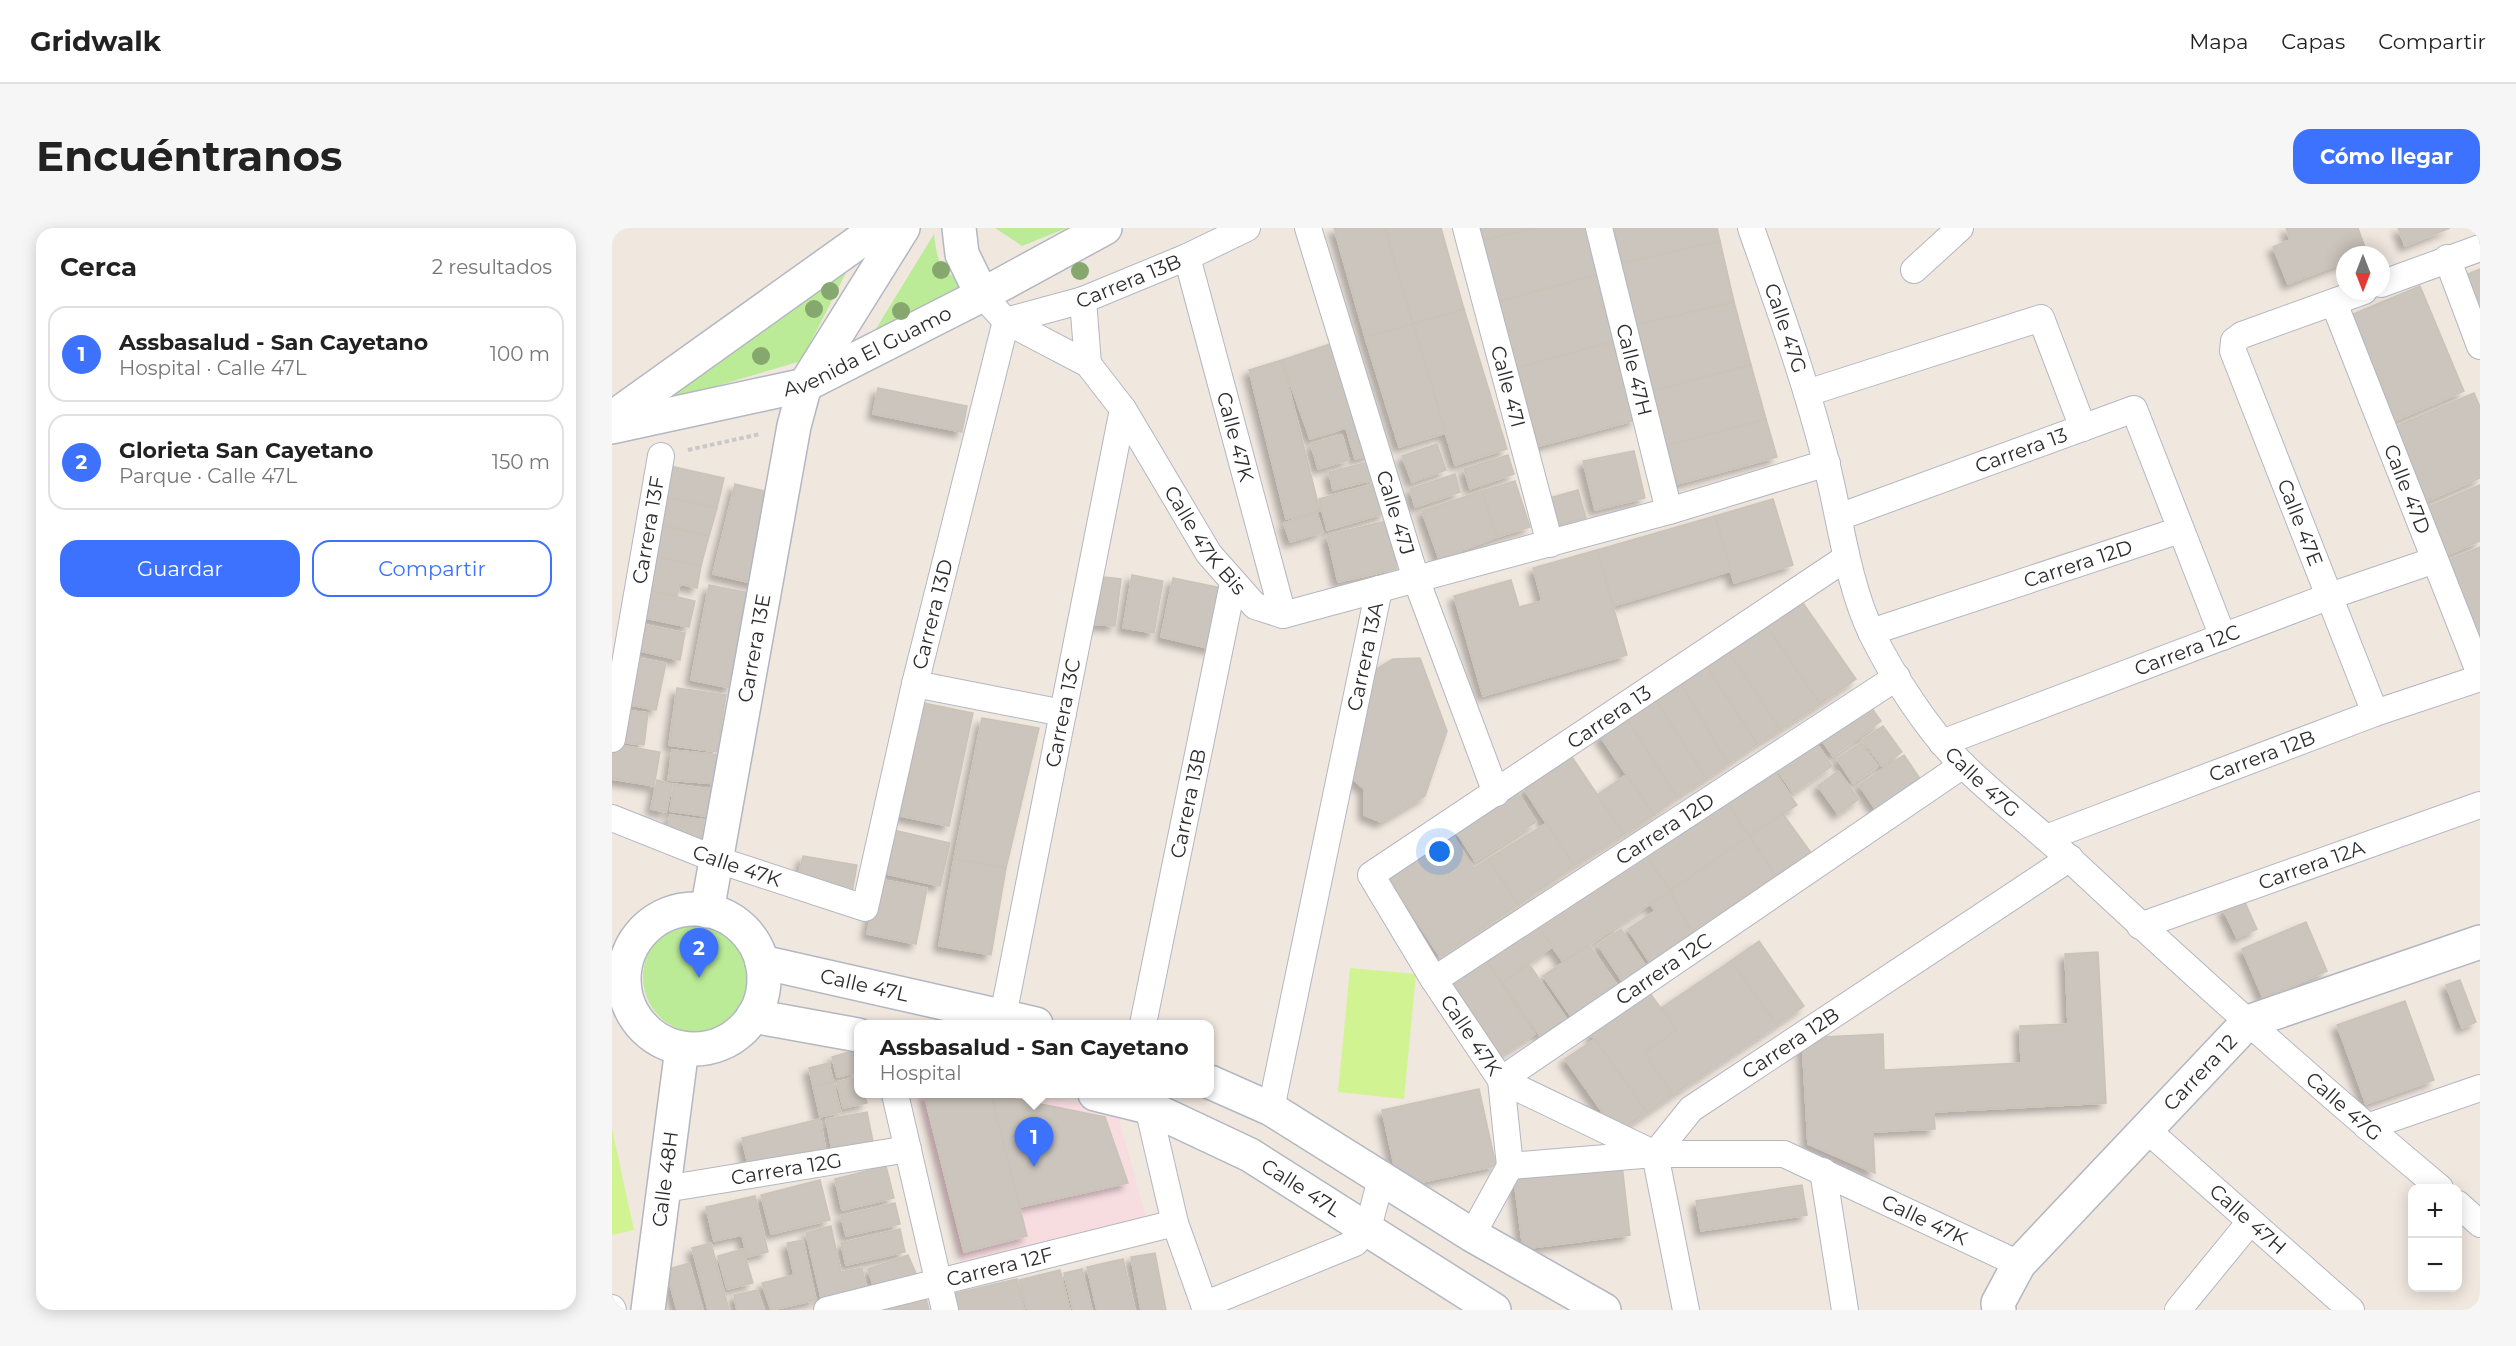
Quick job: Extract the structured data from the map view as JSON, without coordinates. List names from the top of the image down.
{
  "streets": {
    "street": [
      "Carrera 13B",
      "Calle 47G",
      "Avenida El Guamo",
      "Calle 47H",
      "Calle 47I",
      "Calle 47K",
      "Carrera 13",
      "Calle 47D",
      "Calle 47J",
      "Calle 47E",
      "Carrera 13F",
      "Calle 47K Bis",
      "Carrera 12D",
      "Carrera 13D",
      "Carrera 13E",
      "Carrera 12C",
      "Carrera 13A",
      "Carrera 13C",
      "Carrera 12B",
      "Carrera 12A",
      "Calle 47L",
      "Carrera 12",
      "Carrera 12G",
      "Calle 48H",
      "Carrera 12F"
    ]
  },
  "crossings": [
    ["Carrera 13B", "Calle 47K"],
    ["Carrera 13B", "Calle 47K Bis"],
    ["Carrera 13B", "Carrera 13D"],
    ["Calle 47G", "Carrera 13"],
    ["Calle 47G", "Carrera 12D"],
    ["Calle 47G", "Carrera 12C"],
    ["Calle 47G", "Carrera 13A"],
    ["Calle 47G", "Carrera 12B"],
    ["Calle 47G", "Carrera 12A"],
    ["Calle 47G", "Carrera 12"],
    ["Avenida El Guamo", "Calle 47K Bis"],
    ["Avenida El Guamo", "Carrera 13E"],
    ["Calle 47H", "Carrera 13A"],
    ["Calle 47H", "Carrera 12"],
    ["Calle 47I", "Carrera 13A"],
    ["Calle 47K", "Carrera 13"],
    ["Calle 47K", "Calle 47K Bis"],
    ["Calle 47K", "Carrera 12D"],
    ["Calle 47K", "Carrera 13D"],
    ["Calle 47K", "Carrera 13E"],
    ["Calle 47K", "Carrera 12C"],
    ["Calle 47K", "Carrera 12B"],
    ["Calle 47K", "Carrera 12"],
    ["Carrera 13", "Calle 47J"],
    ["Carrera 13", "Carrera 12D"],
    ["Calle 47D", "Calle 47E"],
    ["Calle 47D", "Carrera 12C"],
    ["Calle 47D", "Carrera 12B"],
    ["Calle 47J", "Carrera 13A"],
    ["Calle 47E", "Carrera 12C"],
    ["Calle 47E", "Carrera 12B"],
    ["Carrera 13F", "Carrera 13E"],
    ["Calle 47K Bis", "Carrera 13D"],
    ["Calle 47K Bis", "Carrera 13C"],
    ["Carrera 13E", "Calle 47L"],
    ["Carrera 13E", "Calle 48H"],
    ["Carrera 13C", "Calle 47L"],
    ["Calle 47L", "Calle 48H"],
    ["Carrera 12G", "Calle 48H"]
  ],
  "north": "bottom",
  "page": {
    "header": "Gridwalk",
    "nav": ["Mapa", "Capas", "Compartir"],
    "buttons": [
      "Cómo llegar",
      ["Guardar", "Compartir"]
    ],
    "title": "Encuéntranos",
    "heading": ["Cerca", "2 resultados"],
    "list": [
      {
        "mark": "1",
        "name": "Assbasalud - San Cayetano",
        "note": "Hospital · Calle 47L",
        "value": "100 m"
      },
      {
        "mark": "2",
        "name": "Glorieta San Cayetano",
        "note": "Parque · Calle 47L",
        "value": "150 m"
      }
    ],
    "pins": ["2", "1"],
    "popup": ["Assbasalud - San Cayetano", "Hospital"],
    "map_buttons": ["+", "−"]
  }
}
